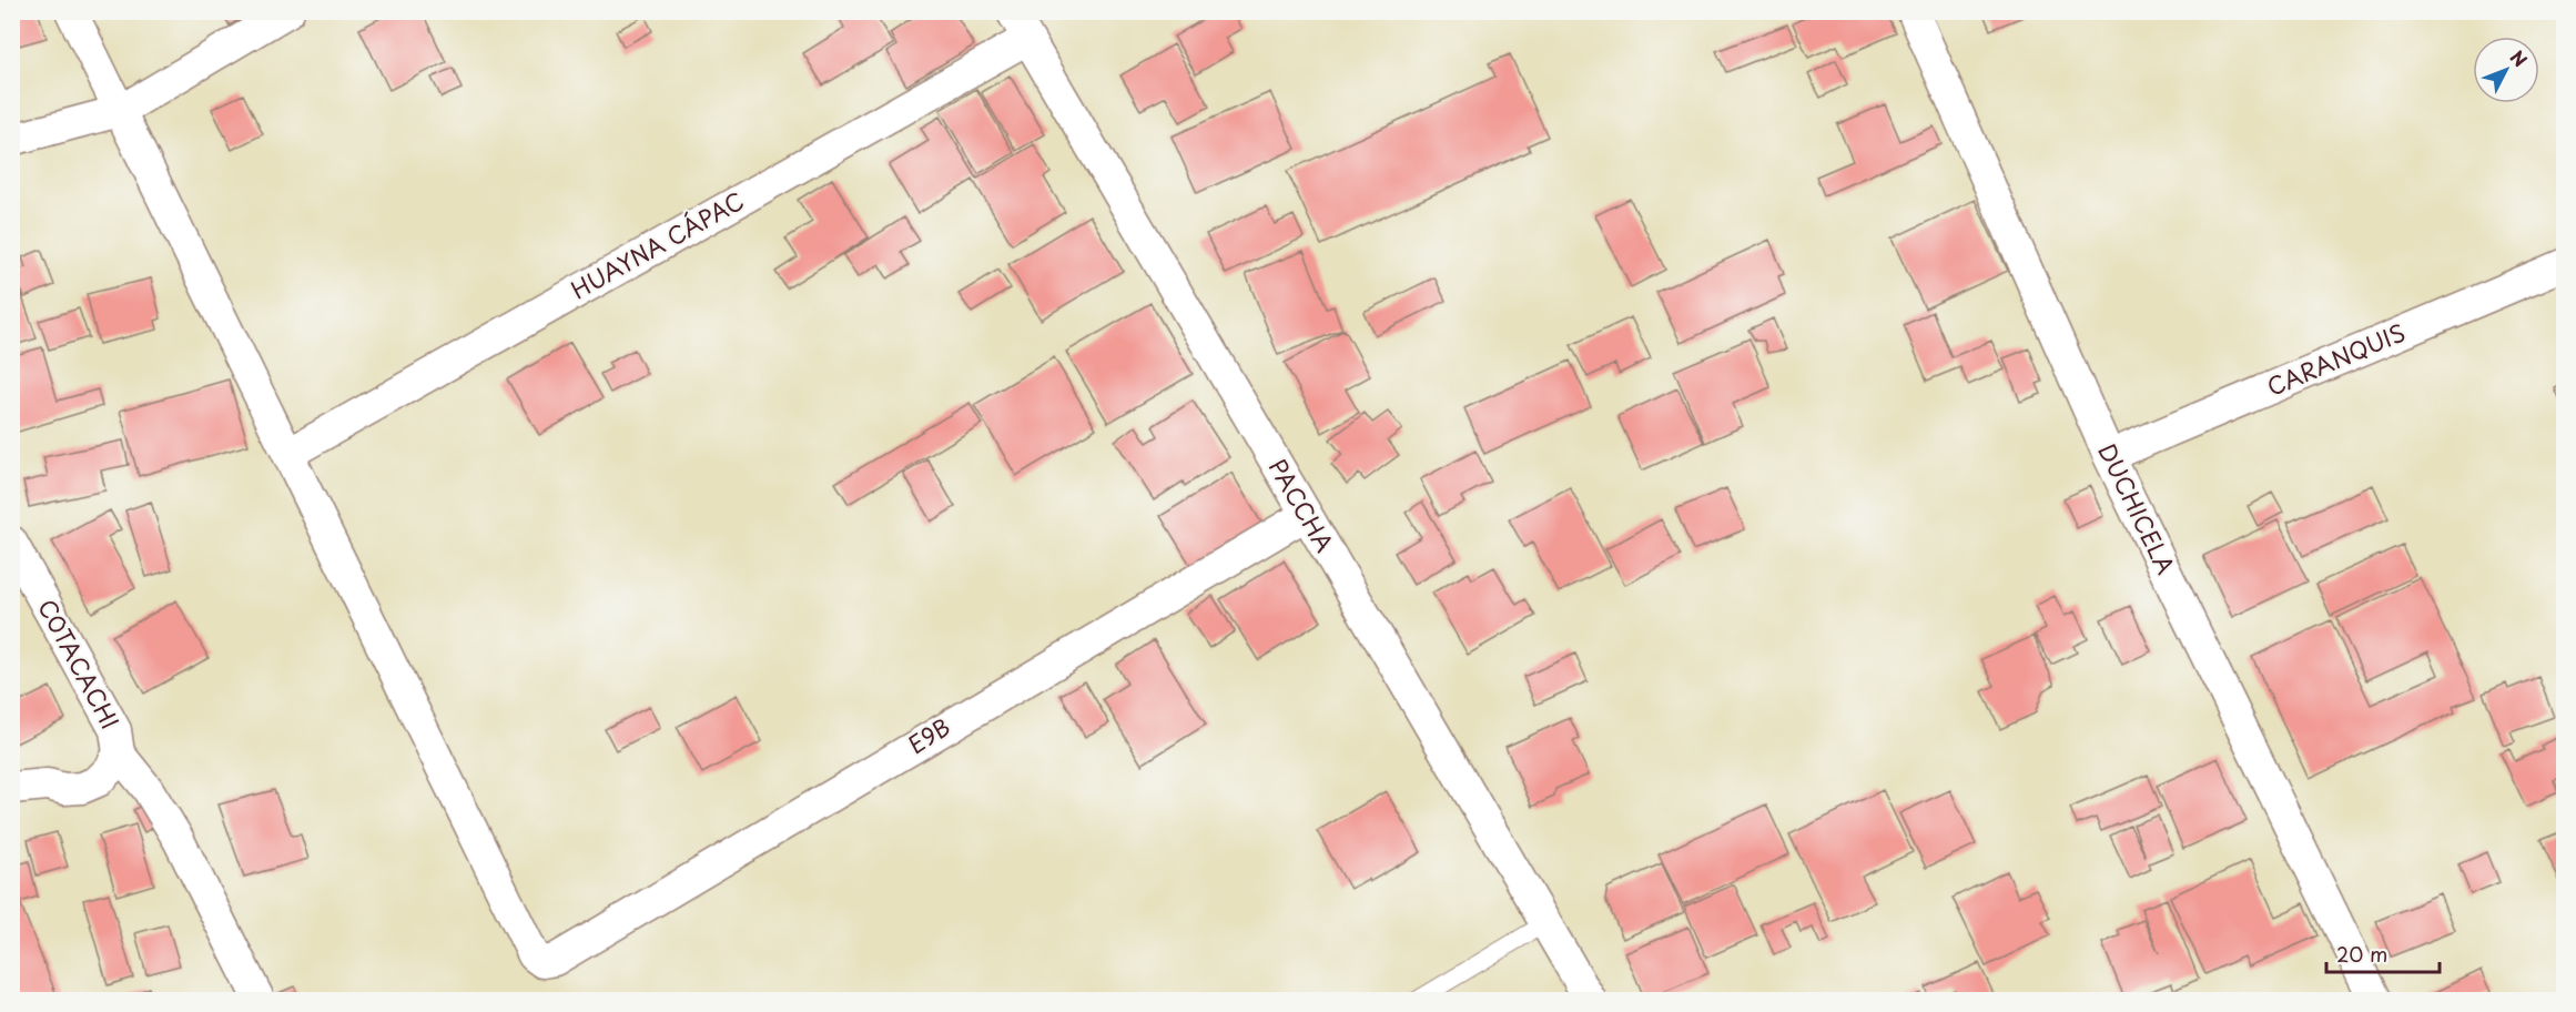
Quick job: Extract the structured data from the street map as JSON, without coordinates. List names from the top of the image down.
{
  "streets": {
    "street": [
      "HUAYNA CÁPAC",
      "CARANQUIS",
      "PACCHA",
      "DUCHICELA",
      "COTACACHI",
      "E9B"
    ]
  },
  "crossings": [
    ["HUAYNA CÁPAC", "PACCHA"],
    ["HUAYNA CÁPAC", "E9B"],
    ["CARANQUIS", "DUCHICELA"],
    ["PACCHA", "E9B"]
  ],
  "scale_bar": "20 m",
  "north": "top right"
}
